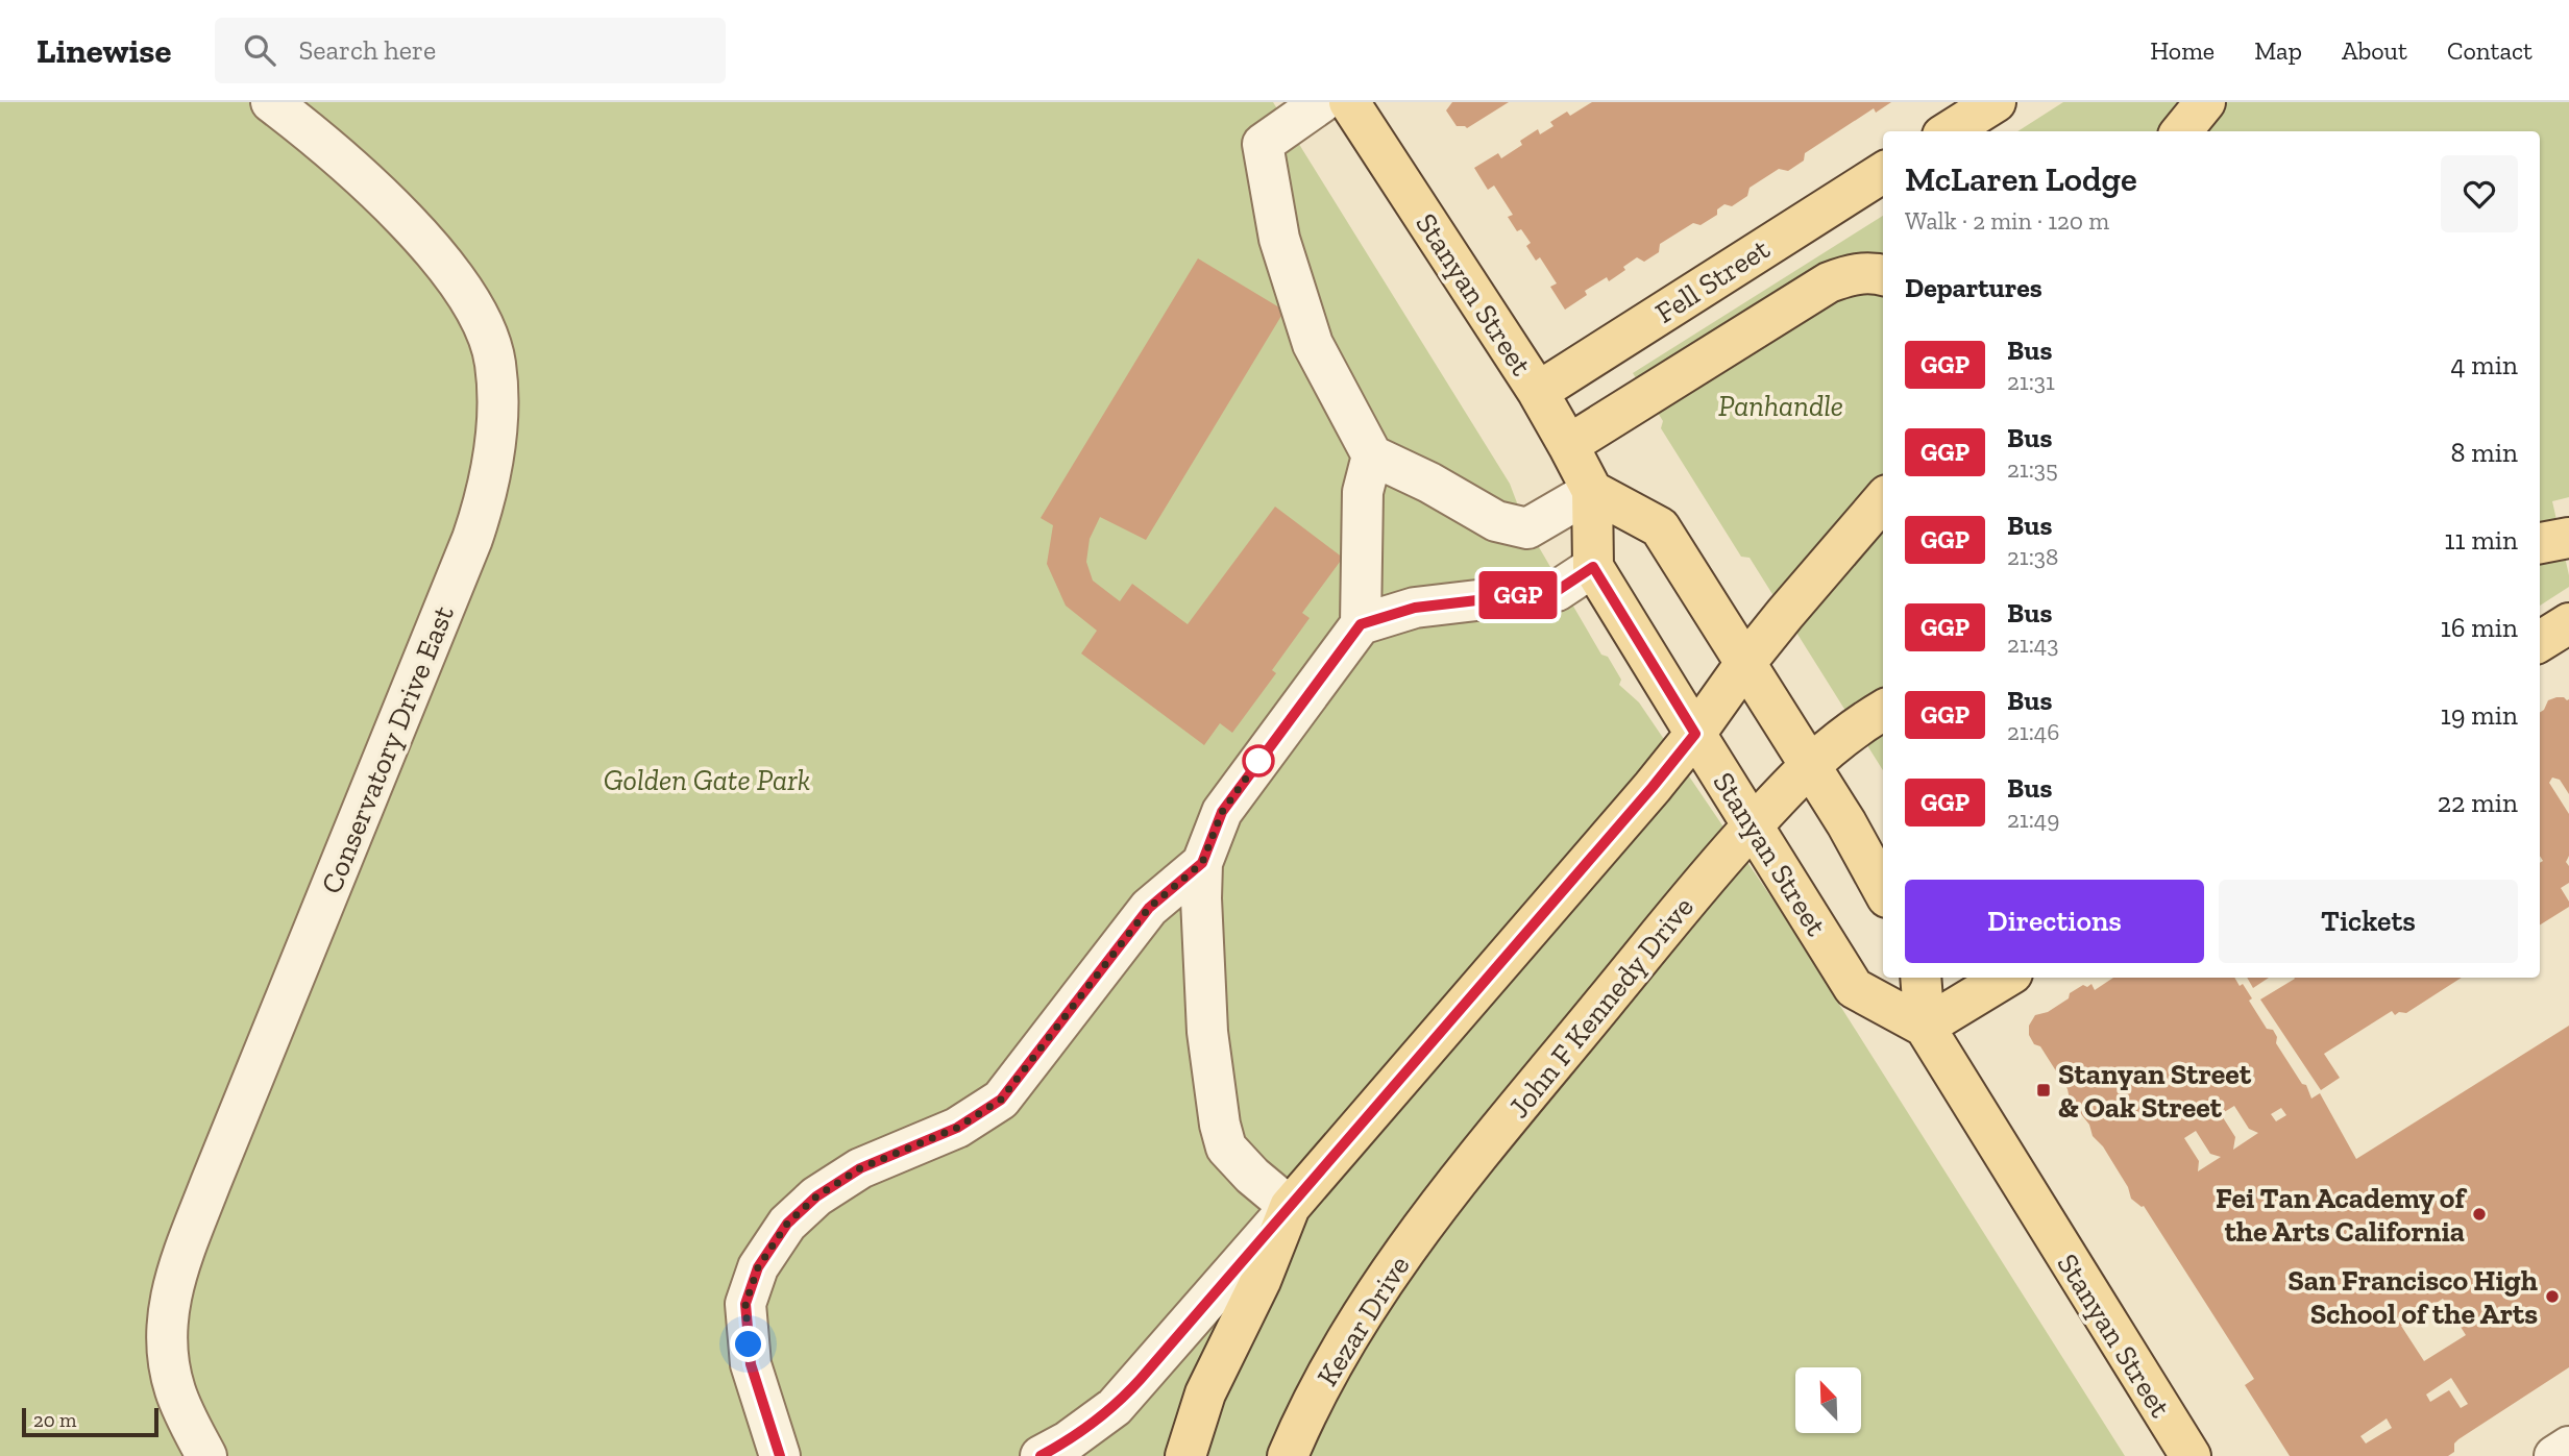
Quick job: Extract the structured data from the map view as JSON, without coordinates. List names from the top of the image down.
{
  "streets": {
    "main road": [
      "Fell Street",
      "Stanyan Street",
      "John F Kennedy Drive",
      "Kezar Drive"
    ],
    "street": ["Conservatory Drive East"]
  },
  "crossings": [
    ["Fell Street", "Stanyan Street"],
    ["Stanyan Street", "John F Kennedy Drive"],
    ["John F Kennedy Drive", "Kezar Drive"]
  ],
  "parks": ["Panhandle", "Golden Gate Park"],
  "places": {
    "transit": ["Stanyan Street & Oak Street"],
    "other": ["Fei Tan Academy of the Arts California", "San Francisco High School of the Arts"]
  },
  "lines": ["bus line GGP"],
  "scale_bar": "20 m",
  "north": "top left",
  "page": {
    "header": "Linewise",
    "search": "Search here",
    "nav": [
      "Home",
      "Map",
      "About",
      "Contact"
    ],
    "on_map": "GGP",
    "heading": [
      ["McLaren Lodge", "Walk · 2 min · 120 m"],
      "Departures"
    ],
    "list": [
      {
        "mark": "GGP",
        "name": "Bus",
        "note": "21:31",
        "value": "4 min"
      },
      {
        "mark": "GGP",
        "name": "Bus",
        "note": "21:35",
        "value": "8 min"
      },
      {
        "mark": "GGP",
        "name": "Bus",
        "note": "21:38",
        "value": "11 min"
      },
      {
        "mark": "GGP",
        "name": "Bus",
        "note": "21:43",
        "value": "16 min"
      },
      {
        "mark": "GGP",
        "name": "Bus",
        "note": "21:46",
        "value": "19 min"
      },
      {
        "mark": "GGP",
        "name": "Bus",
        "note": "21:49",
        "value": "22 min"
      }
    ],
    "buttons": ["Directions", "Tickets"],
    "scale": "20 m"
  }
}
